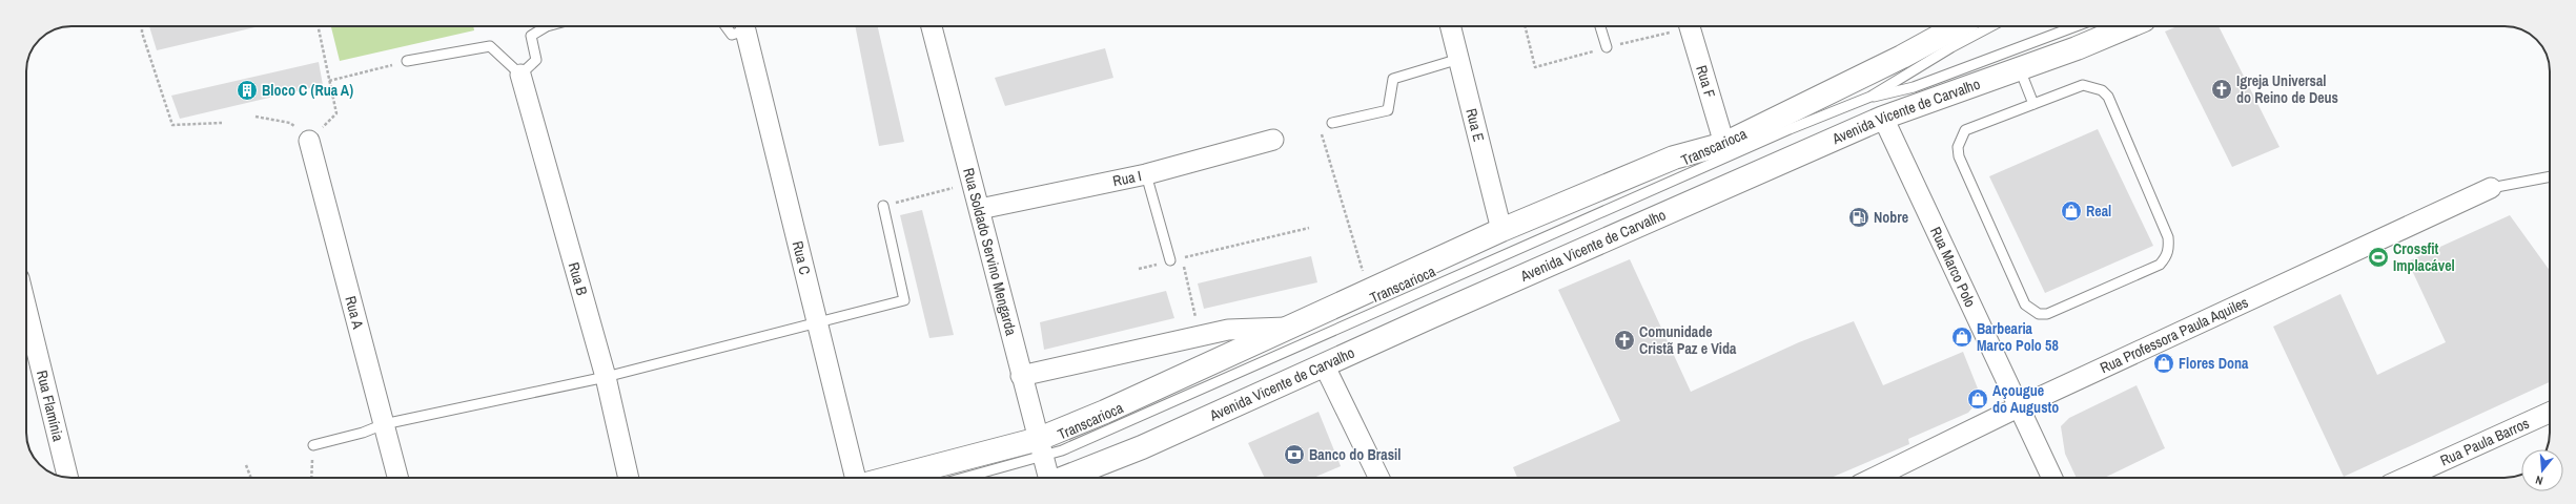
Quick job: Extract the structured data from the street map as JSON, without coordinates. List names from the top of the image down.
{
  "streets": {
    "main road": ["Avenida Vicente de Carvalho"],
    "street": [
      "Rua F",
      "Rua E",
      "Rua I",
      "Rua Soldado Servino Mengarda",
      "Rua C",
      "Rua Marco Polo",
      "Rua B",
      "Rua A",
      "Rua Professora Paula Aquiles",
      "Rua Flamínia",
      "Rua Paula Barros"
    ],
    "lane": ["Transcarioca"]
  },
  "crossings": [
    ["Avenida Vicente de Carvalho", "Rua Marco Polo"],
    ["Transcarioca", "Rua Soldado Servino Mengarda"],
    ["Rua I", "Rua Soldado Servino Mengarda"],
    ["Rua Marco Polo", "Rua Professora Paula Aquiles"]
  ],
  "places": {
    "church": ["Igreja Universal do Reino de Deus", "Comunidade Cristã Paz e Vida"],
    "building": ["Bloco C (Rua A)"],
    "shop": [
      "Real",
      "Barbearia Marco Polo 58",
      "Flores Dona",
      "Açougue do Augusto"
    ],
    "fuel station": ["Nobre"],
    "sports": ["Crossfit Implacável"],
    "bank": ["Banco do Brasil"]
  },
  "north": "bottom"
}
